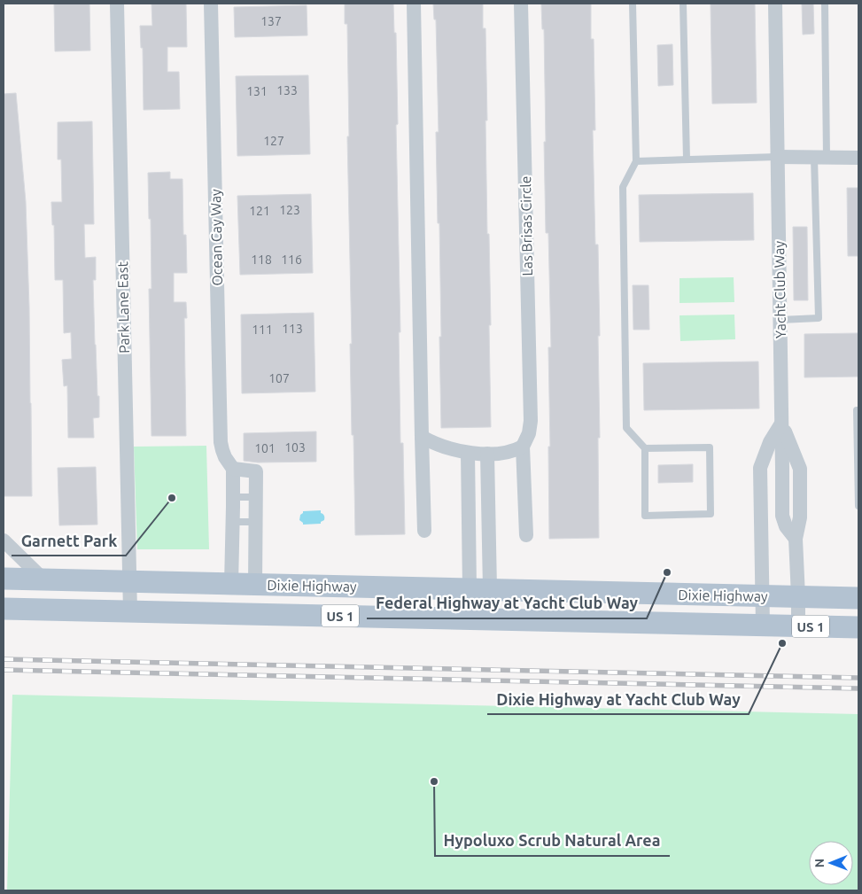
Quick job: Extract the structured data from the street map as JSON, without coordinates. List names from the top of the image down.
{
  "streets": {
    "main road": ["Dixie Highway", "US 1"],
    "street": [
      "Las Brisas Circle",
      "Ocean Cay Way",
      "Yacht Club Way",
      "Park Lane East"
    ]
  },
  "crossings": [
    ["Ocean Cay Way", "Dixie Highway"],
    ["Yacht Club Way", "Dixie Highway"],
    ["Park Lane East", "Dixie Highway"]
  ],
  "places": [
    "Garnett Park",
    "Federal Highway at Yacht Club Way",
    "Dixie Highway at Yacht Club Way",
    "Hypoluxo Scrub Natural Area"
  ],
  "house_numbers": [
    "137",
    "133",
    "131",
    "127",
    "123",
    "121",
    "118",
    "116",
    "113",
    "111",
    "107",
    "103",
    "101"
  ],
  "north": "left"
}
